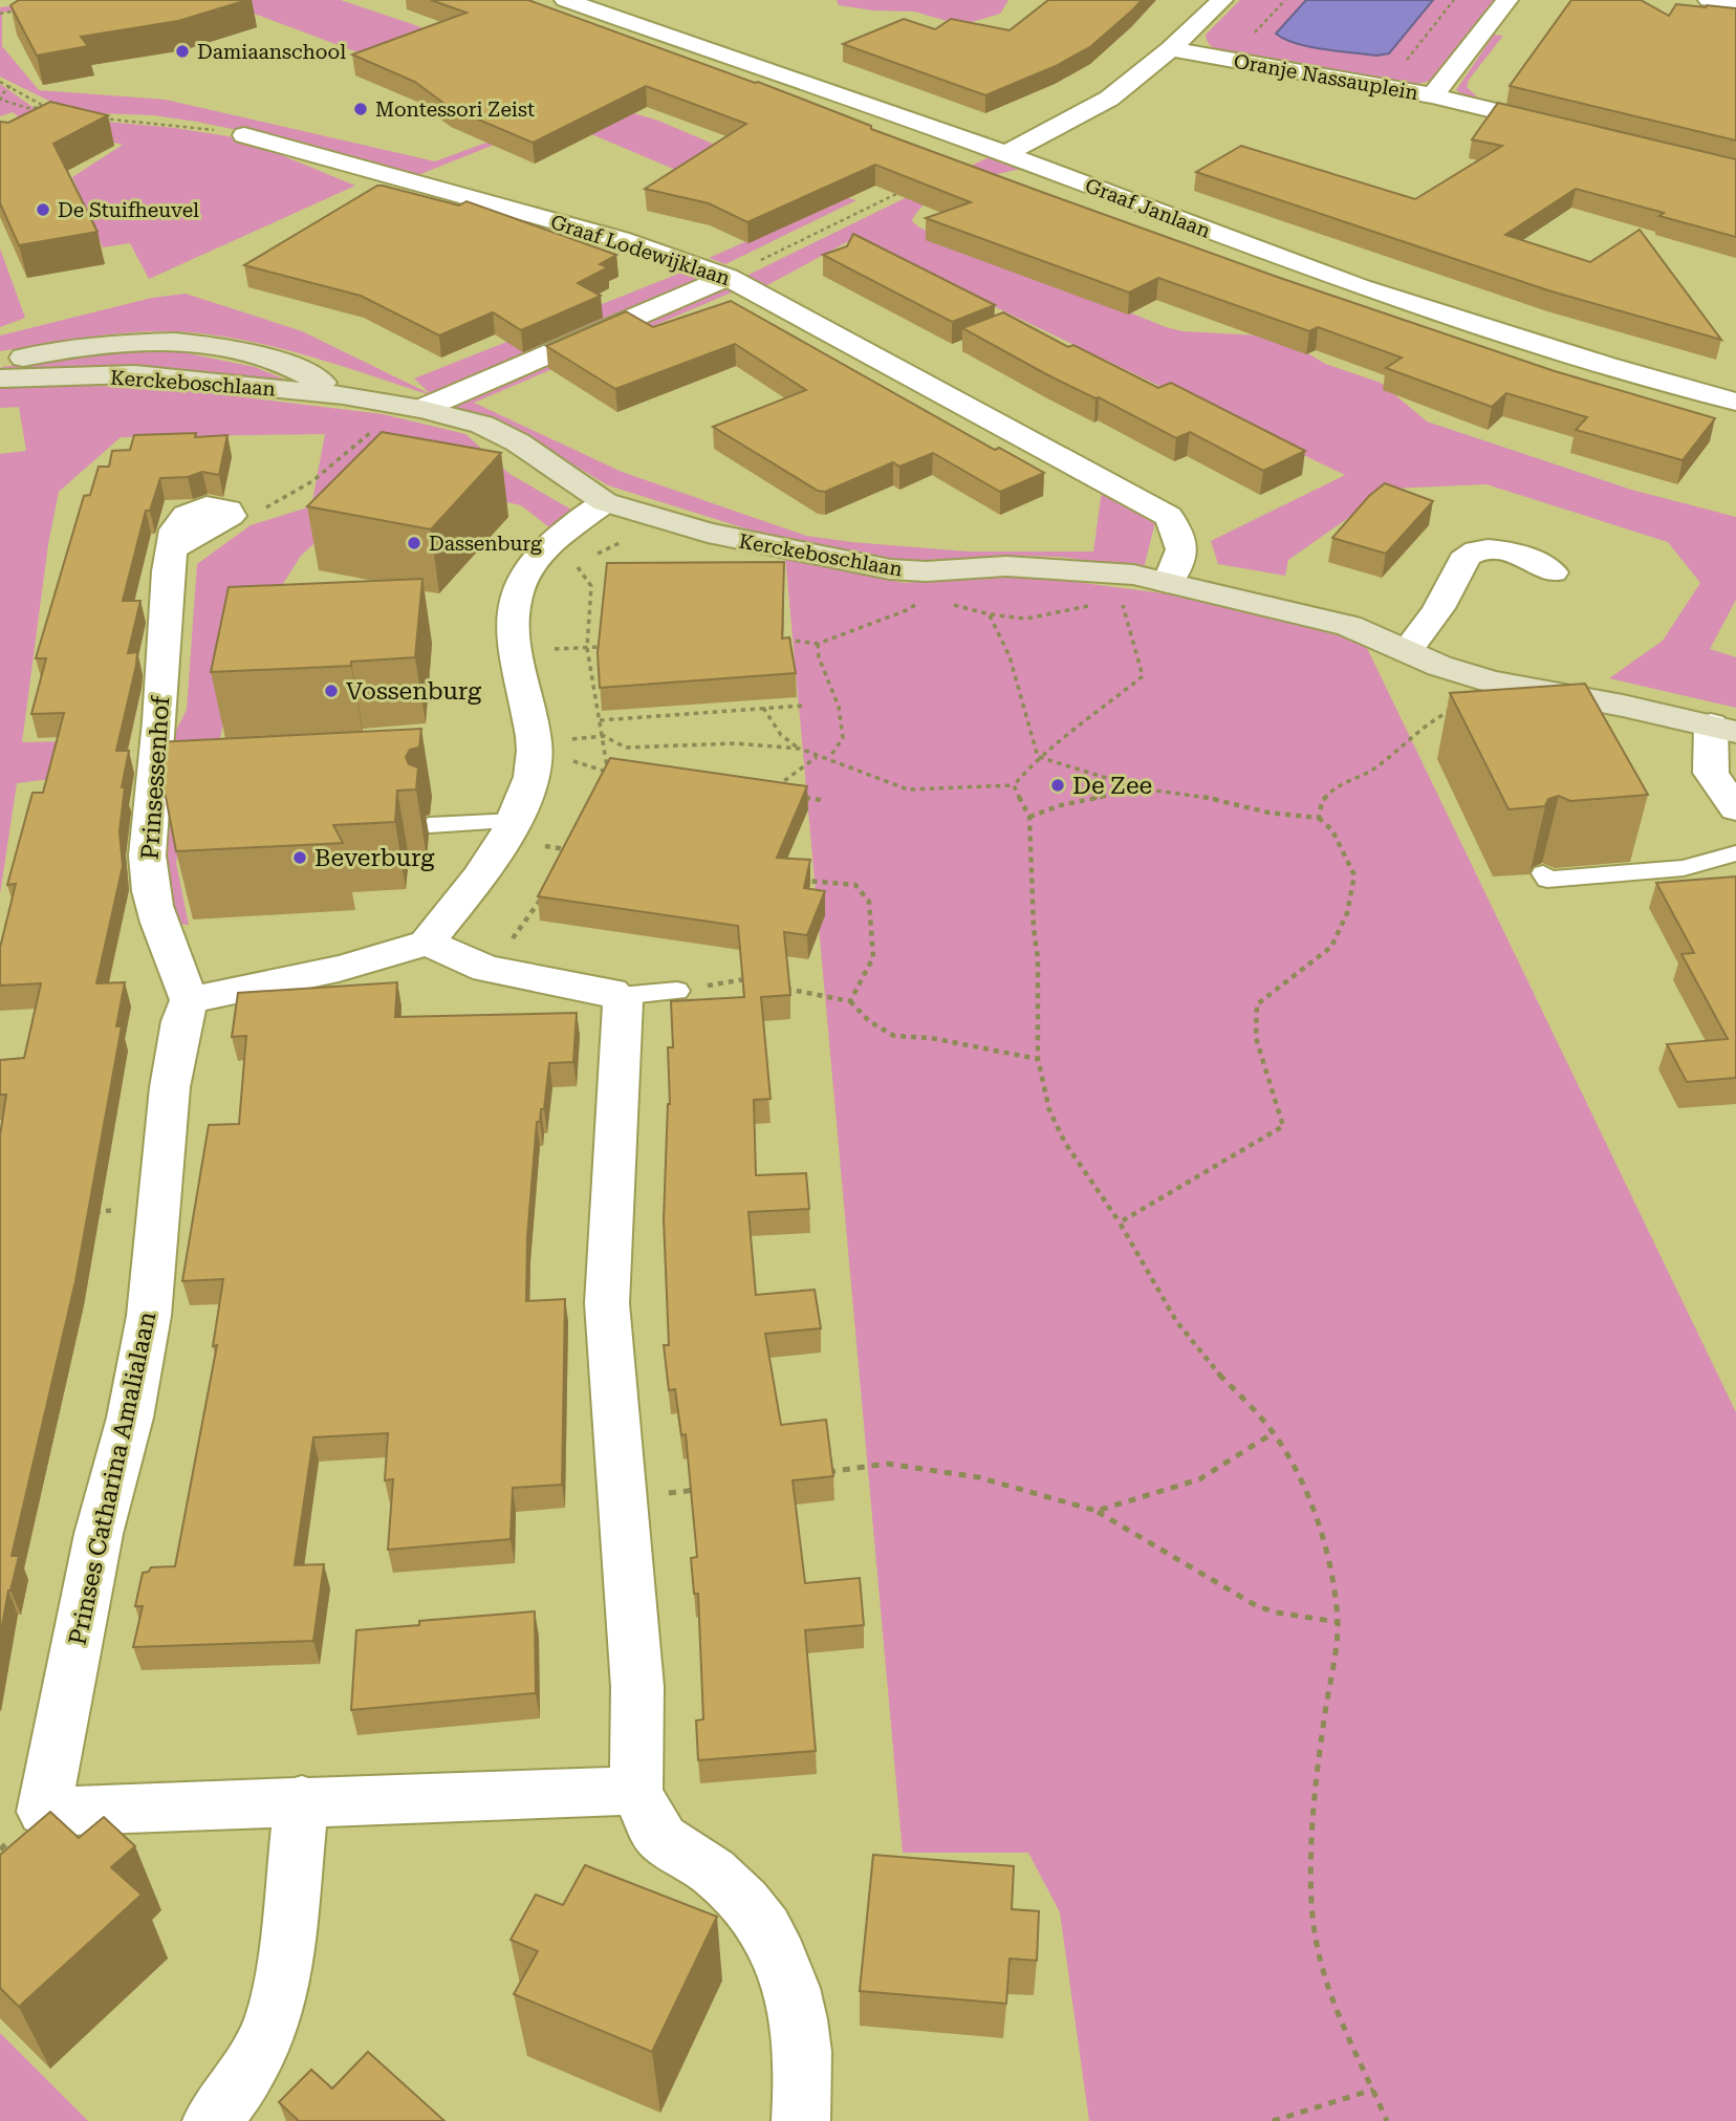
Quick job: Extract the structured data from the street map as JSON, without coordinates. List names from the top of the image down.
{
  "streets": {
    "street": [
      "Oranje Nassauplein",
      "Graaf Janlaan",
      "Graaf Lodewijklaan",
      "Kerckeboschlaan",
      "Prinsessenhof",
      "Prinses Catharina Amalialaan"
    ]
  },
  "crossings": [
    ["Graaf Lodewijklaan", "Kerckeboschlaan"],
    ["Prinsessenhof", "Prinses Catharina Amalialaan"]
  ],
  "places": [
    "Damiaanschool",
    "Montessori Zeist",
    "De Stuifheuvel",
    "Dassenburg",
    "Vossenburg",
    "De Zee",
    "Beverburg"
  ]
}
